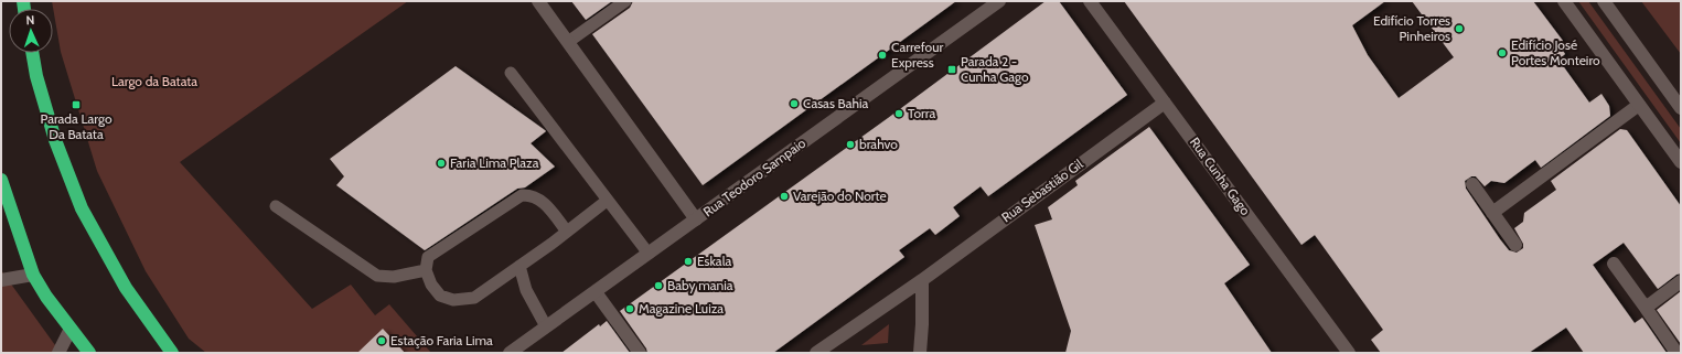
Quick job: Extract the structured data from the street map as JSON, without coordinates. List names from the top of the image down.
{
  "streets": {
    "street": ["Rua Cunha Gago", "Rua Teodoro Sampaio", "Rua Sebastião Gil"]
  },
  "crossings": [
    ["Rua Cunha Gago", "Rua Sebastião Gil"]
  ],
  "parks": ["Largo da Batata"],
  "places": {
    "other": [
      "Edifício Torres Pinheiros",
      "Edifício José Portes Monteiro",
      "Carrefour Express",
      "Casas Bahia",
      "Torra",
      "brahvo",
      "Faria Lima Plaza",
      "Varejão do Norte",
      "Eskala",
      "Baby mania",
      "Magazine Luiza",
      "Estação Faria Lima"
    ],
    "transit": ["Parada 2 - Cunha Gago", "Parada Largo Da Batata"]
  },
  "north": "top"
}
